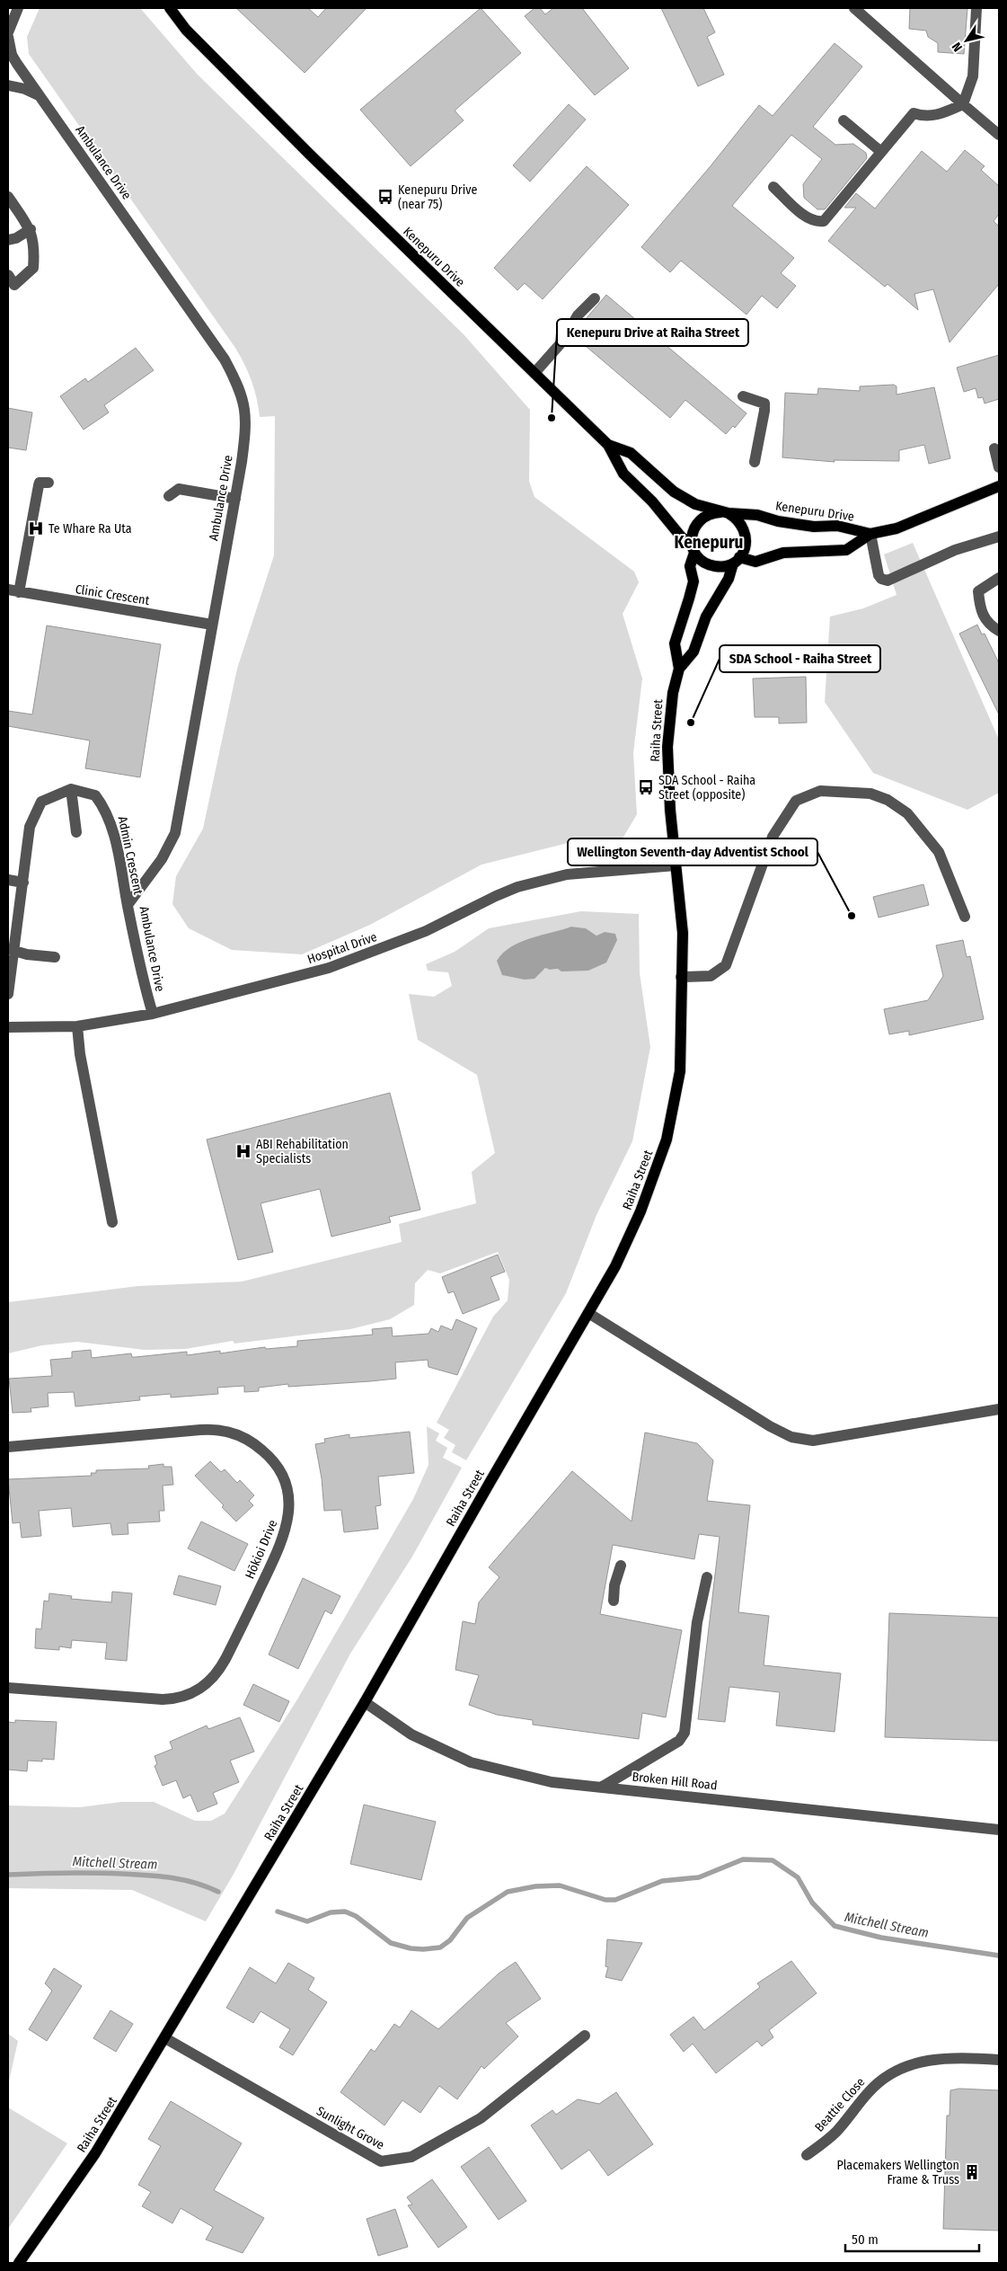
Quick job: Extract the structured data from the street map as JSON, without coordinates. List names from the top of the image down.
{
  "streets": {
    "main road": ["Kenepuru Drive", "Raiha Street"],
    "street": [
      "Ambulance Drive",
      "Clinic Crescent",
      "Admin Crescent",
      "Hospital Drive",
      "Hōkioi Drive",
      "Broken Hill Road",
      "Beattie Close",
      "Sunlight Grove"
    ]
  },
  "crossings": [
    ["Ambulance Drive", "Clinic Crescent"],
    ["Ambulance Drive", "Admin Crescent"],
    ["Ambulance Drive", "Hospital Drive"],
    ["Kenepuru Drive", "Raiha Street"],
    ["Raiha Street", "Hospital Drive"],
    ["Raiha Street", "Broken Hill Road"],
    ["Raiha Street", "Sunlight Grove"]
  ],
  "districts": ["Kenepuru"],
  "water": ["Mitchell Stream"],
  "places": {
    "bus stop": ["Kenepuru Drive (near 75)", "SDA School - Raiha Street (opposite)"],
    "other": ["Kenepuru Drive at Raiha Street", "SDA School - Raiha Street", "Wellington Seventh-day Adventist School"],
    "hospital": ["Te Whare Ra Uta", "ABI Rehabilitation Specialists"],
    "building": ["Placemakers Wellington Frame & Truss"]
  },
  "scale_bar": "50 m",
  "north": "bottom left"
}
